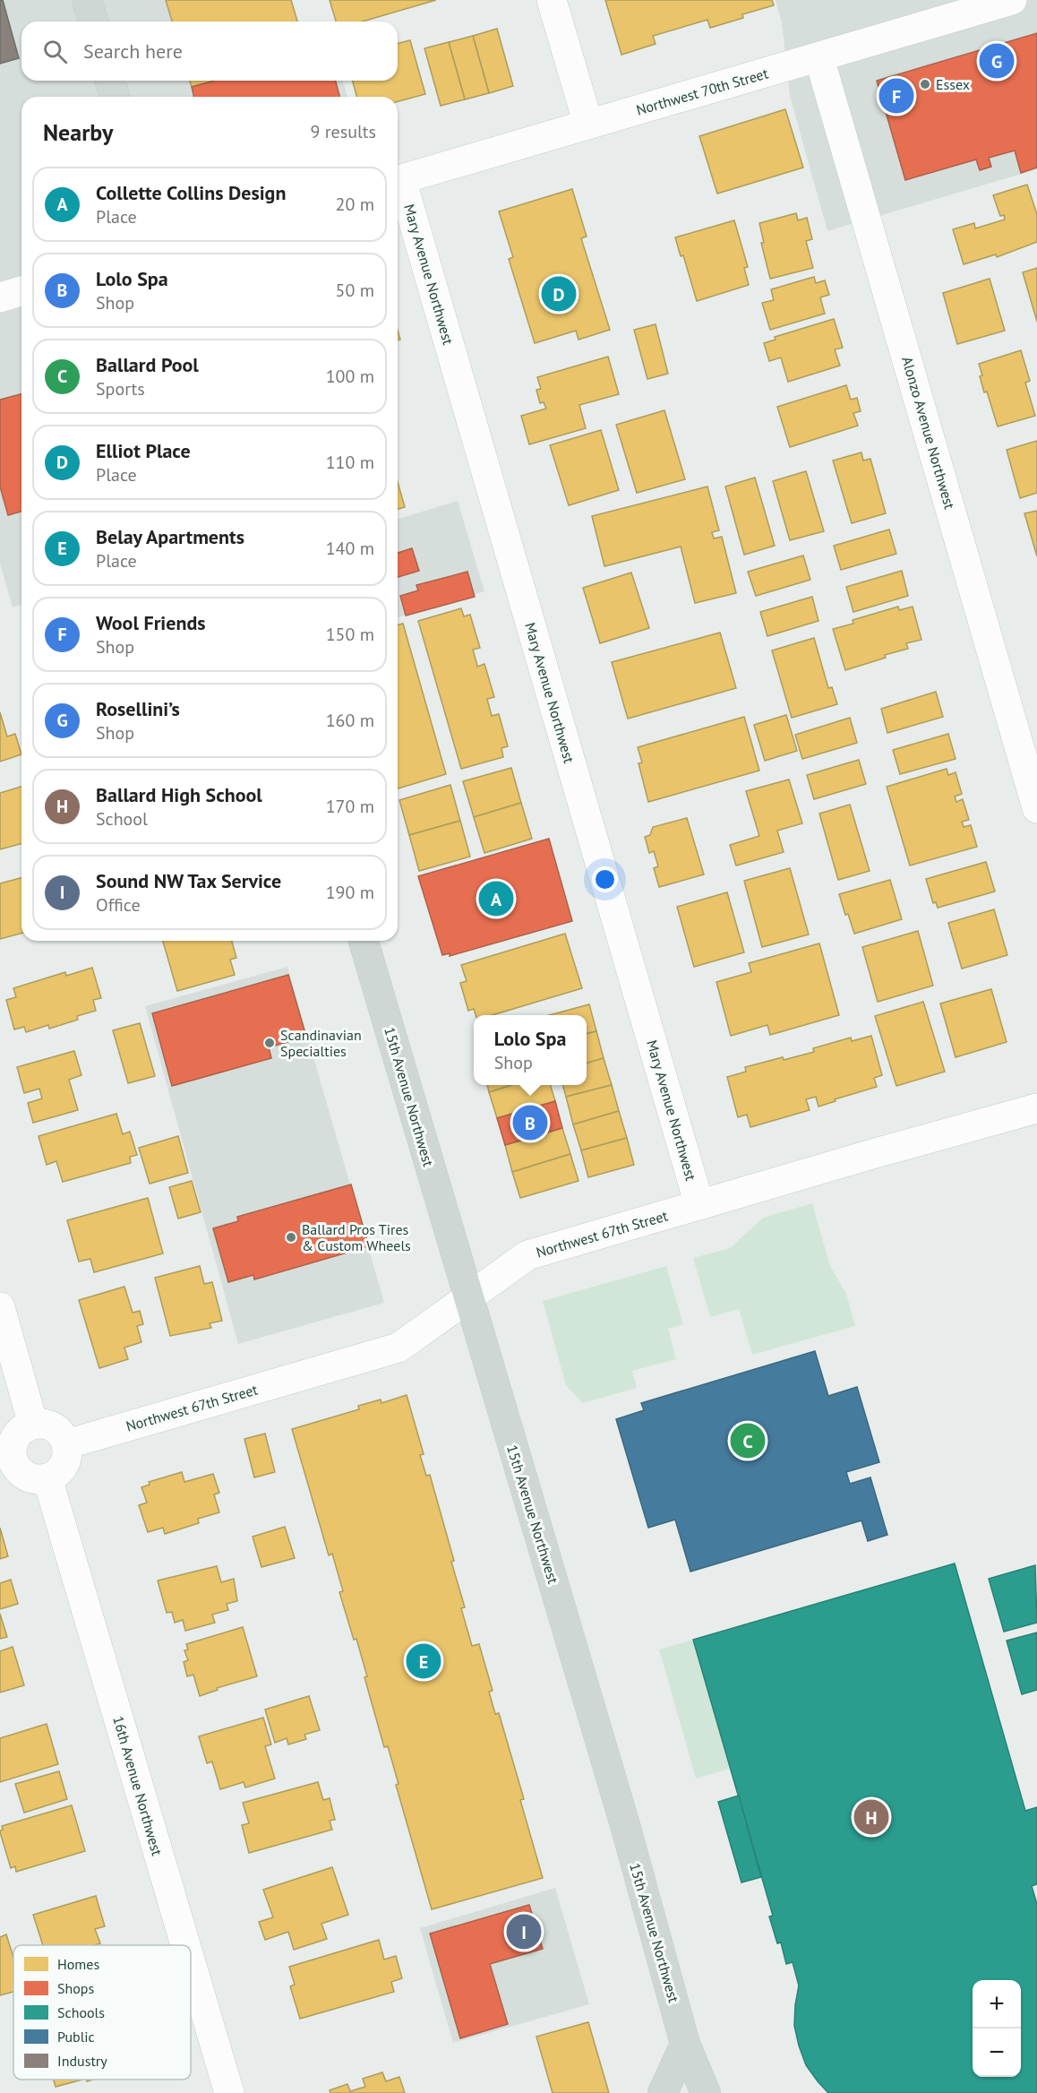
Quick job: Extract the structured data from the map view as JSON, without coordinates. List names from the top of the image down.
{
  "streets": {
    "main road": ["15th Avenue Northwest"],
    "street": [
      "Northwest 70th Street",
      "Mary Avenue Northwest",
      "Alonzo Avenue Northwest",
      "Northwest 67th Street",
      "16th Avenue Northwest"
    ]
  },
  "crossings": [
    ["Northwest 70th Street", "Alonzo Avenue Northwest"],
    ["Mary Avenue Northwest", "Northwest 67th Street"],
    ["15th Avenue Northwest", "Northwest 67th Street"],
    ["Northwest 67th Street", "16th Avenue Northwest"]
  ],
  "places": ["Essex", "Scandinavian Specialties", "Ballard Pros Tires & Custom Wheels"],
  "legend": [
    "Homes",
    "Shops",
    "Schools",
    "Public",
    "Industry"
  ],
  "page": {
    "search": "Search here",
    "pins": [
      "G",
      "F",
      "D",
      "A",
      "B",
      "C",
      "E",
      "H",
      "I"
    ],
    "heading": ["Nearby", "9 results"],
    "list": [
      {
        "mark": "A",
        "name": "Collette Collins Design",
        "note": "Place",
        "value": "20 m"
      },
      {
        "mark": "B",
        "name": "Lolo Spa",
        "note": "Shop",
        "value": "50 m"
      },
      {
        "mark": "C",
        "name": "Ballard Pool",
        "note": "Sports",
        "value": "100 m"
      },
      {
        "mark": "D",
        "name": "Elliot Place",
        "note": "Place",
        "value": "110 m"
      },
      {
        "mark": "E",
        "name": "Belay Apartments",
        "note": "Place",
        "value": "140 m"
      },
      {
        "mark": "F",
        "name": "Wool Friends",
        "note": "Shop",
        "value": "150 m"
      },
      {
        "mark": "G",
        "name": "Rosellini’s",
        "note": "Shop",
        "value": "160 m"
      },
      {
        "mark": "H",
        "name": "Ballard High School",
        "note": "School",
        "value": "170 m"
      },
      {
        "mark": "I",
        "name": "Sound NW Tax Service",
        "note": "Office",
        "value": "190 m"
      }
    ],
    "popup": ["Lolo Spa", "Shop"],
    "map_buttons": ["+", "−"]
  }
}
